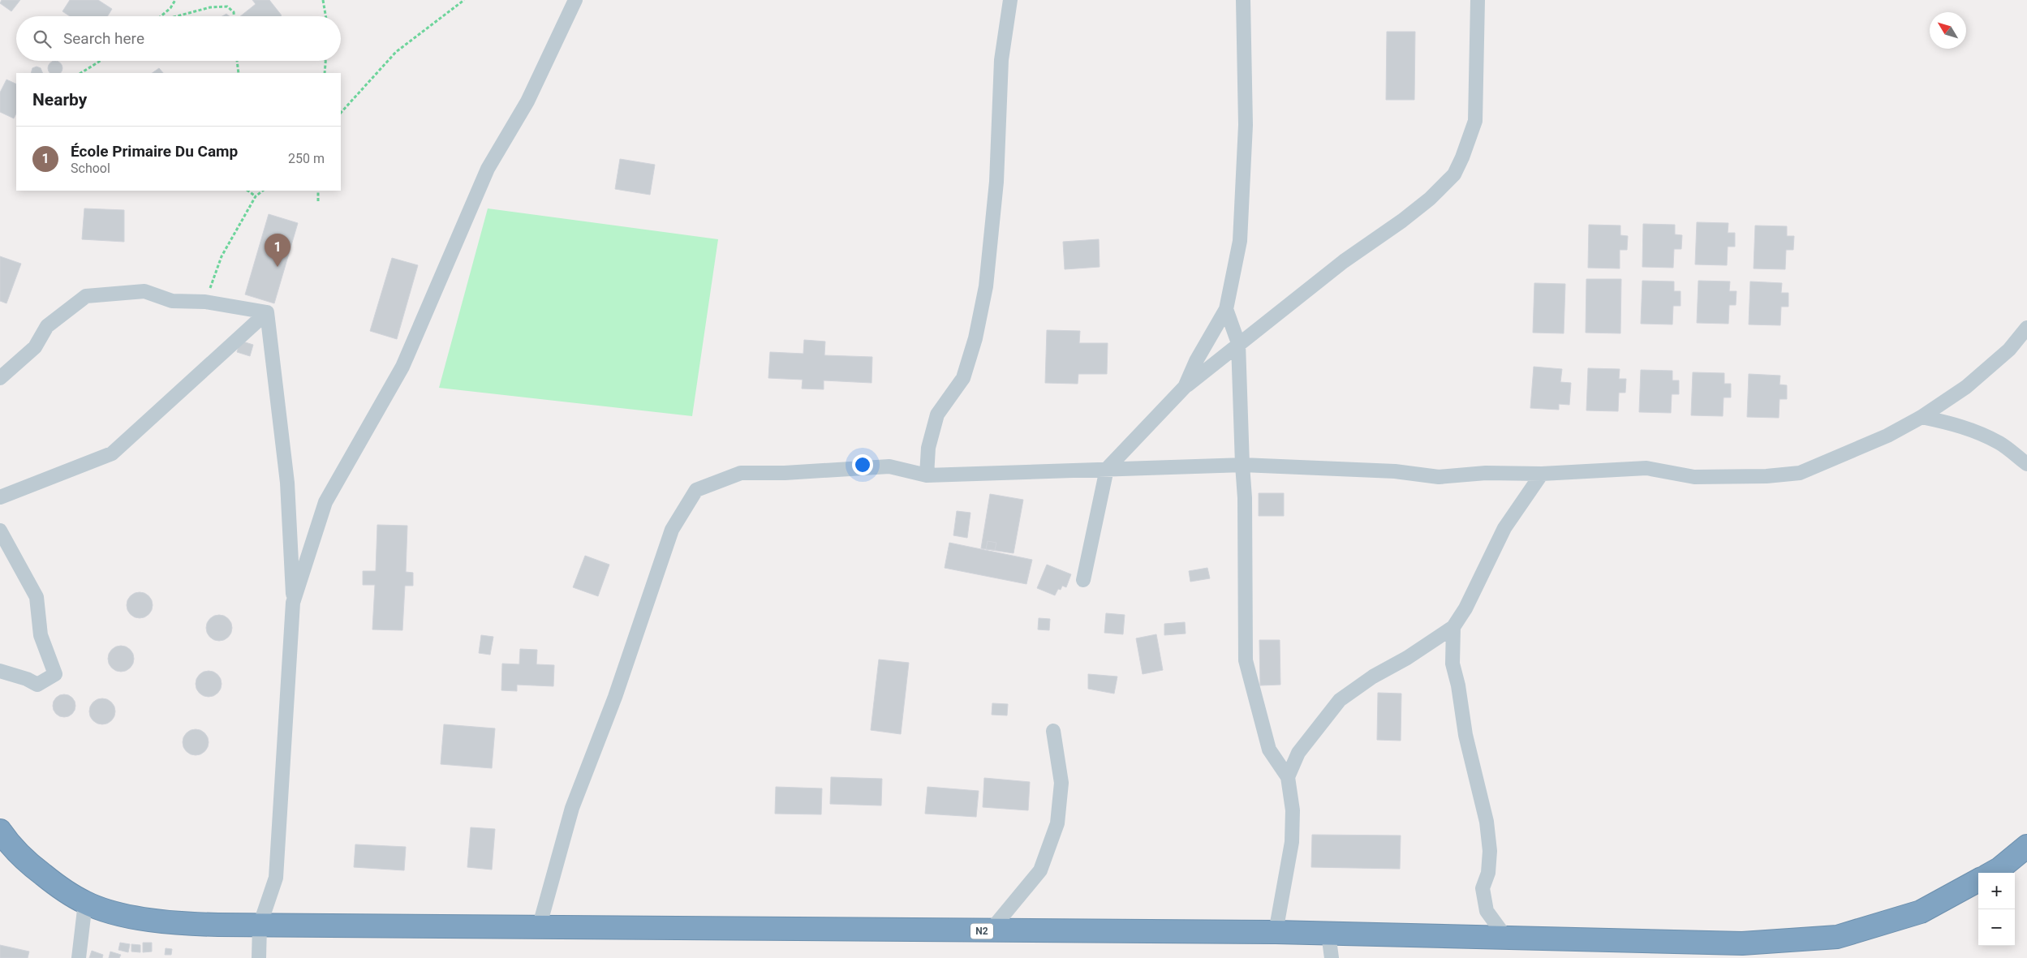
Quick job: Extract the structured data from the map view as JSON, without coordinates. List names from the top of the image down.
{
  "streets": {
    "highway": ["N2"]
  },
  "north": "top left",
  "page": {
    "search": "Search here",
    "heading": "Nearby",
    "list": [
      {
        "mark": "1",
        "name": "École Primaire Du Camp",
        "note": "School",
        "value": "250 m"
      }
    ],
    "pins": "1",
    "map_buttons": ["+", "−"]
  }
}
